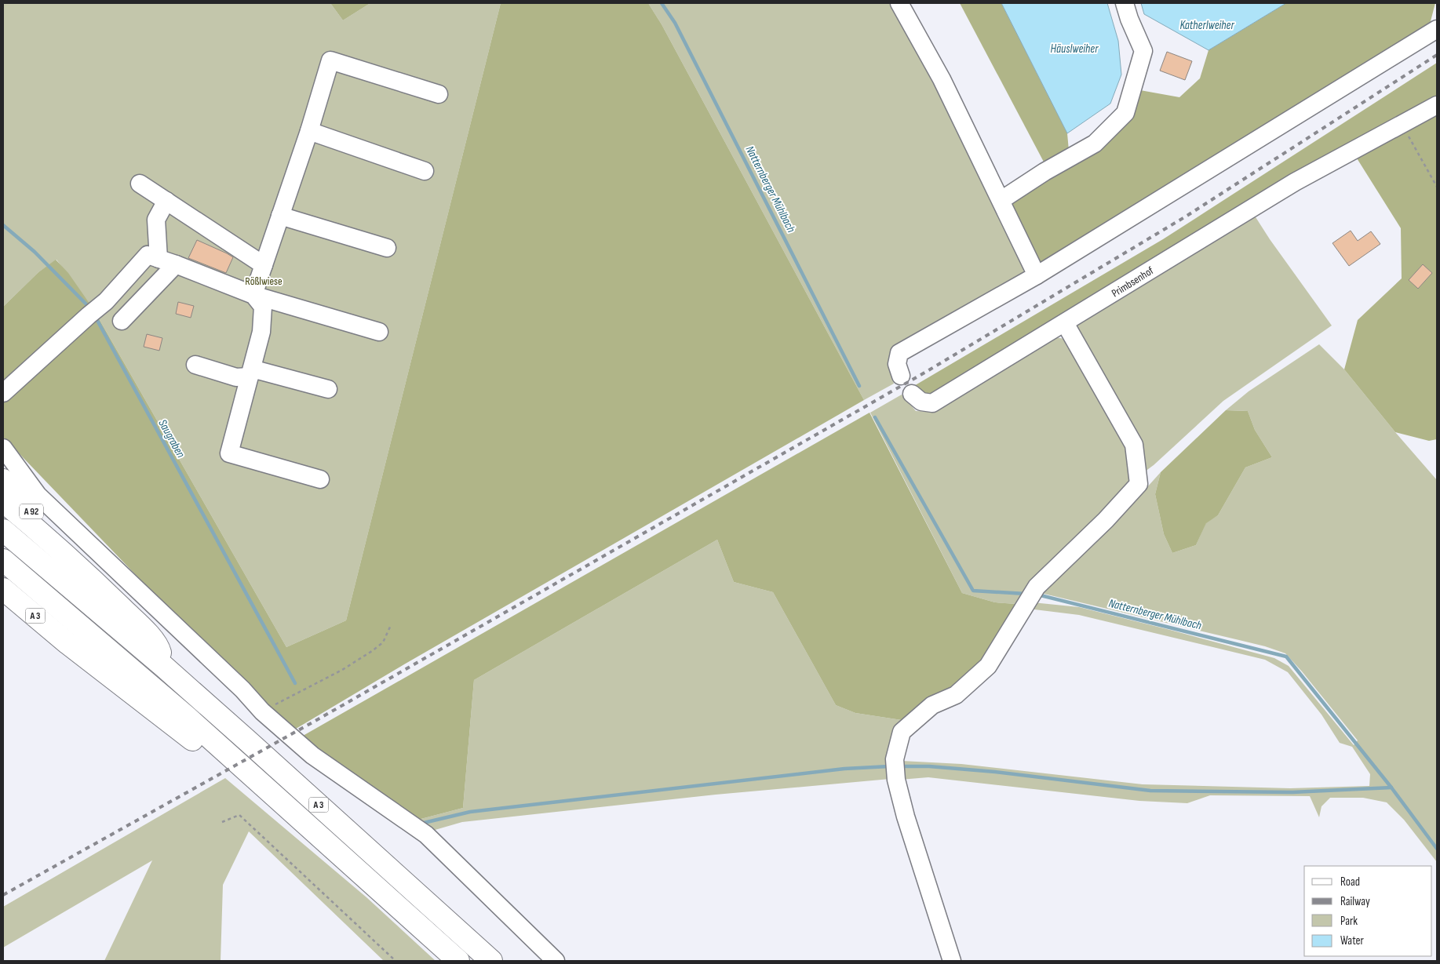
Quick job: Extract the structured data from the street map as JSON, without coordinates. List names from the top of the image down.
{
  "streets": {
    "highway": ["A 92", "A 3"],
    "lane": ["Primbsenhof"]
  },
  "water": [
    "Katherlweiher",
    "Häuslweiher",
    "Natternberger Mühlbach",
    "Saugraben"
  ],
  "parks": ["Rößlwiese"],
  "legend": [
    "Road",
    "Railway",
    "Park",
    "Water"
  ]
}
